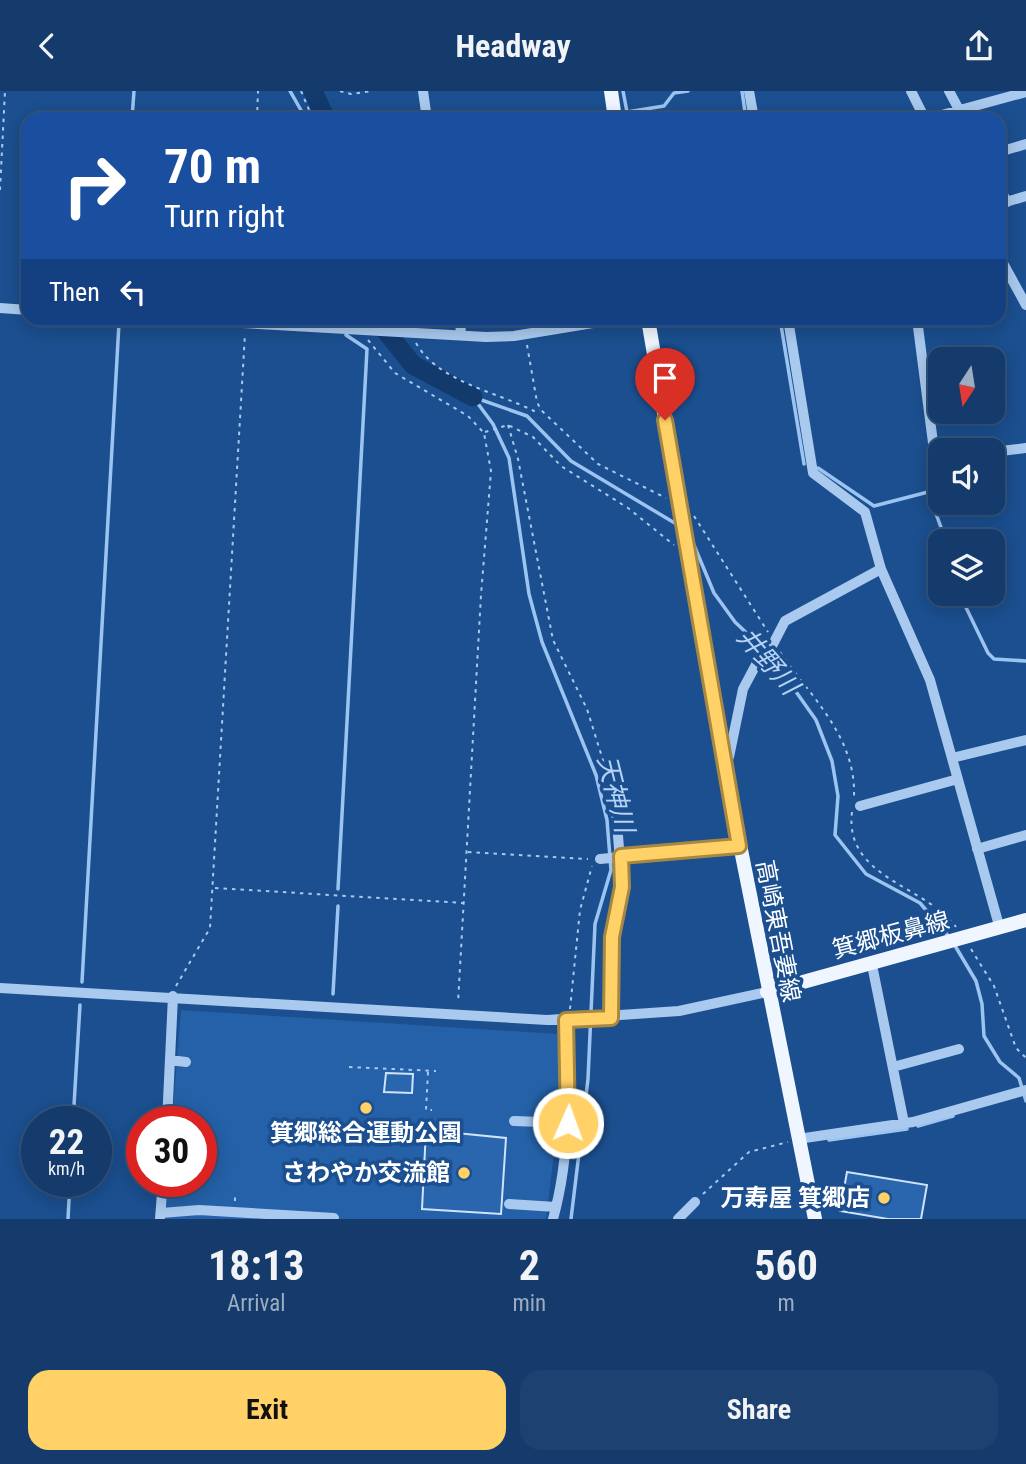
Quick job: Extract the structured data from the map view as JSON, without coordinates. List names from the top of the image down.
{
  "streets": {
    "main road": ["高崎東吾妻線", "箕郷板鼻線"]
  },
  "crossings": [
    ["高崎東吾妻線", "箕郷板鼻線"]
  ],
  "water": ["井野川", "天神川"],
  "places": ["箕郷総合運動公園", "さわやか交流館", "万寿屋 箕郷店"],
  "north": "bottom",
  "page": {
    "header": "Headway",
    "turn": ["70 m", "Turn right"],
    "then": "Then",
    "speed": "22 km/h",
    "limit": "30",
    "eta": [
      "18:13",
      "Arrival",
      "2",
      "min",
      "560",
      "m"
    ],
    "buttons": ["Exit", "Share"]
  }
}
